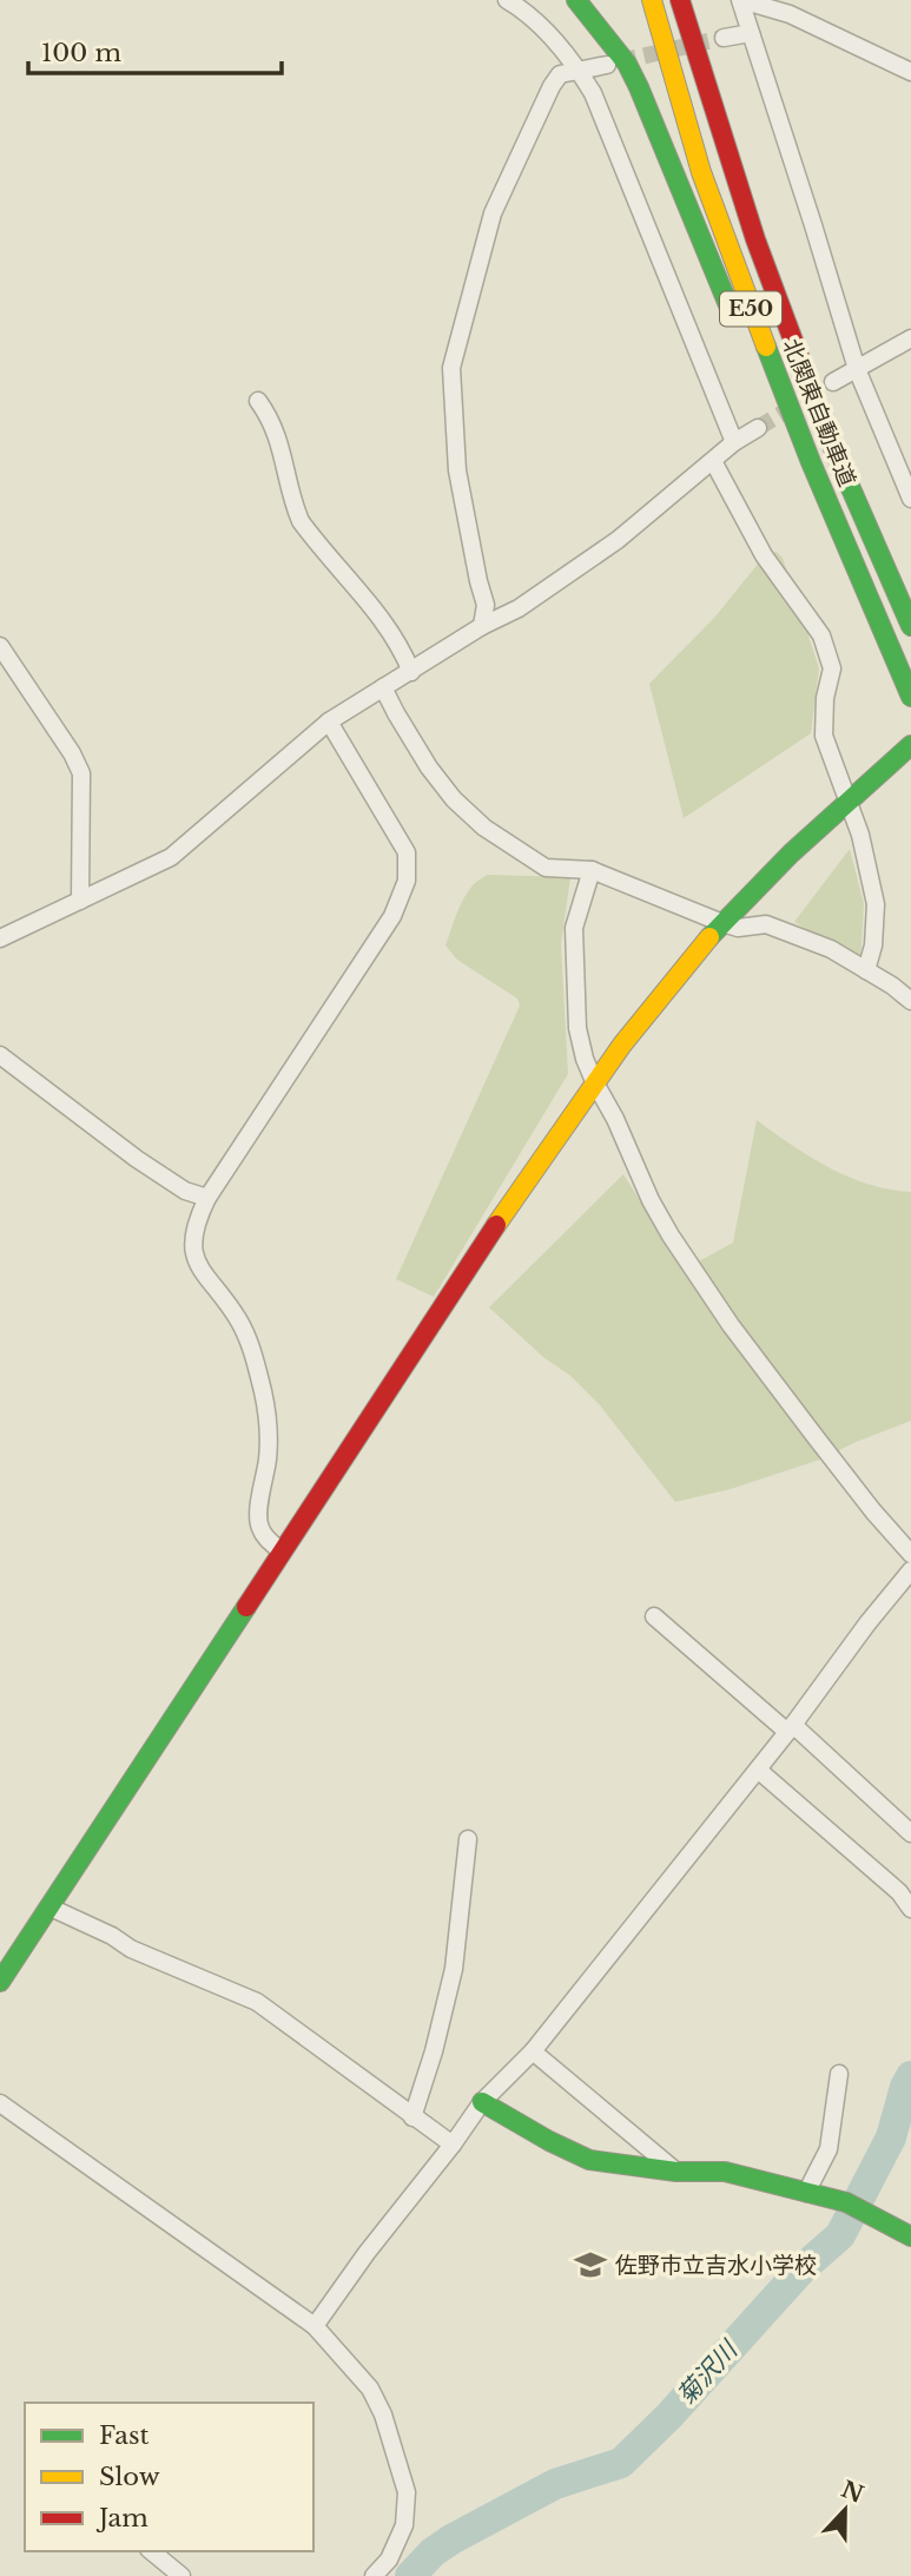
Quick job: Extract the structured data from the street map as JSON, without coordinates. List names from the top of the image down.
{
  "streets": {
    "main road": ["E50", "北関東自動車道"]
  },
  "water": ["菊沢川"],
  "places": {
    "school or university": ["佐野市立吉水小学校"]
  },
  "legend": ["Fast", "Slow", "Jam"],
  "scale_bar": "100 m",
  "north": "top"
}
